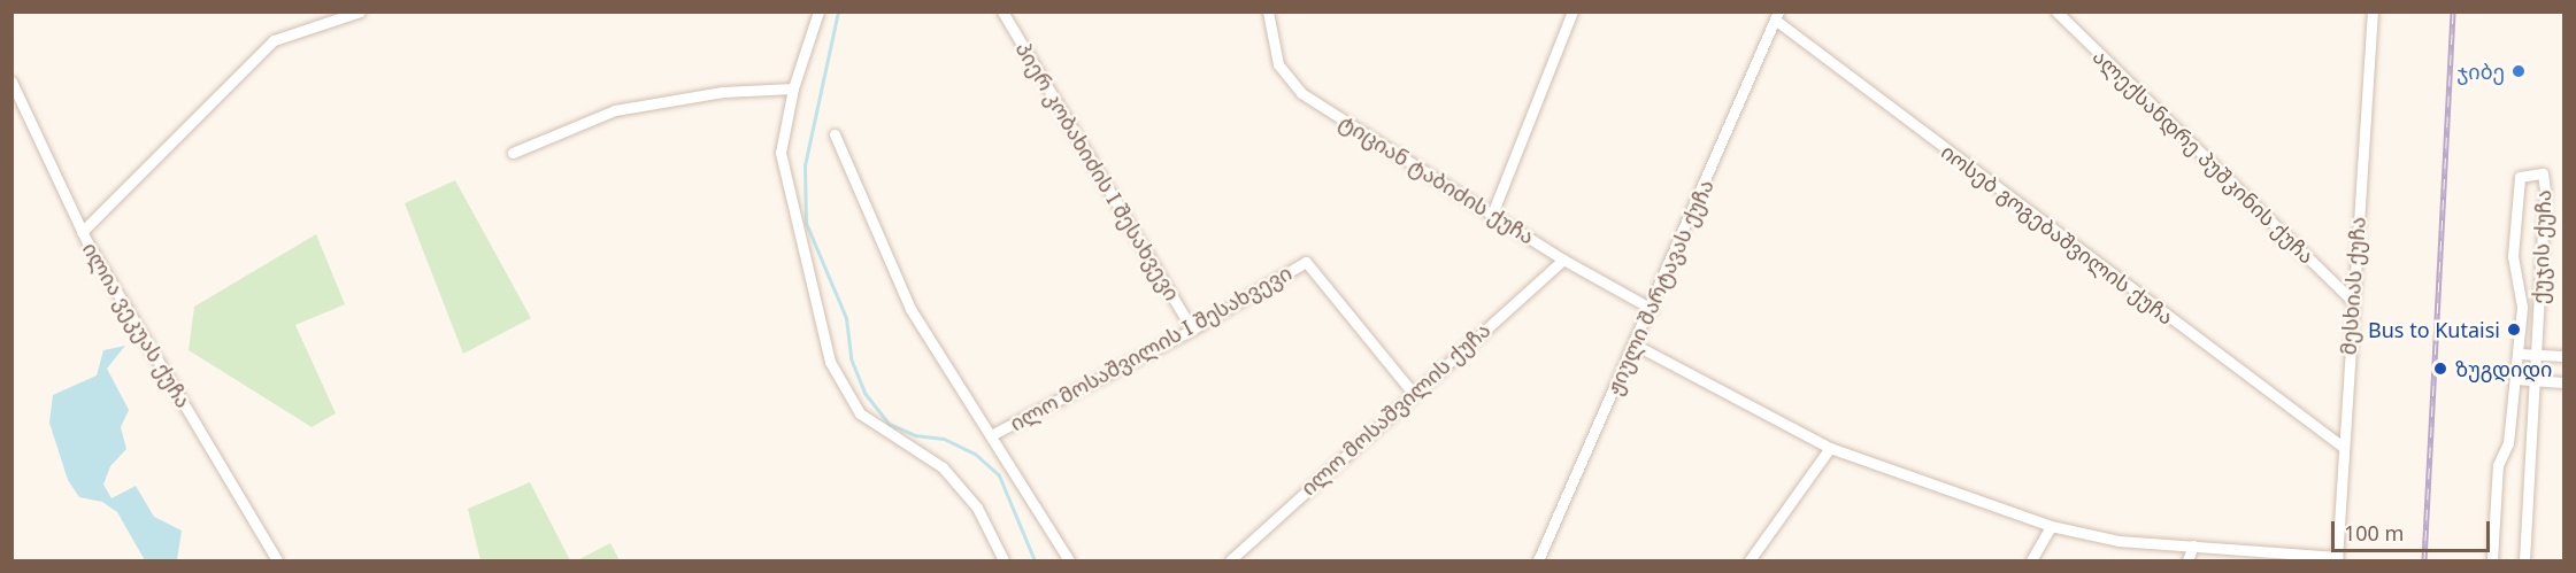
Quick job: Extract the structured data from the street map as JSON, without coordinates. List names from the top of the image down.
{
  "streets": {
    "street": [
      "ალექსანდრე პუშკინის ქუჩა",
      "პიერ კობახიძის I შესახვევი",
      "ტიციან ტაბიძის ქუჩა",
      "იოსებ გოგებაშვილის ქუჩა",
      "ქუჯის ქუჩა",
      "მესხიას ქუჩა",
      "ჟიული შარტავას ქუჩა",
      "ილია ვეკუას ქუჩა",
      "ილო მოსაშვილის I შესახვევი",
      "ილო მოსაშვილის ქუჩა"
    ]
  },
  "crossings": [
    ["ალექსანდრე პუშკინის ქუჩა", "მესხიას ქუჩა"],
    ["პიერ კობახიძის I შესახვევი", "ილო მოსაშვილის I შესახვევი"],
    ["ტიციან ტაბიძის ქუჩა", "ჟიული შარტავას ქუჩა"],
    ["ტიციან ტაბიძის ქუჩა", "ილო მოსაშვილის ქუჩა"],
    ["იოსებ გოგებაშვილის ქუჩა", "მესხიას ქუჩა"],
    ["იოსებ გოგებაშვილის ქუჩა", "ჟიული შარტავას ქუჩა"],
    ["ილო მოსაშვილის I შესახვევი", "ილო მოსაშვილის ქუჩა"]
  ],
  "places": ["ჯიბე", "Bus to Kutaisi", "ზუგდიდი"],
  "scale_bar": "100 m"
}
